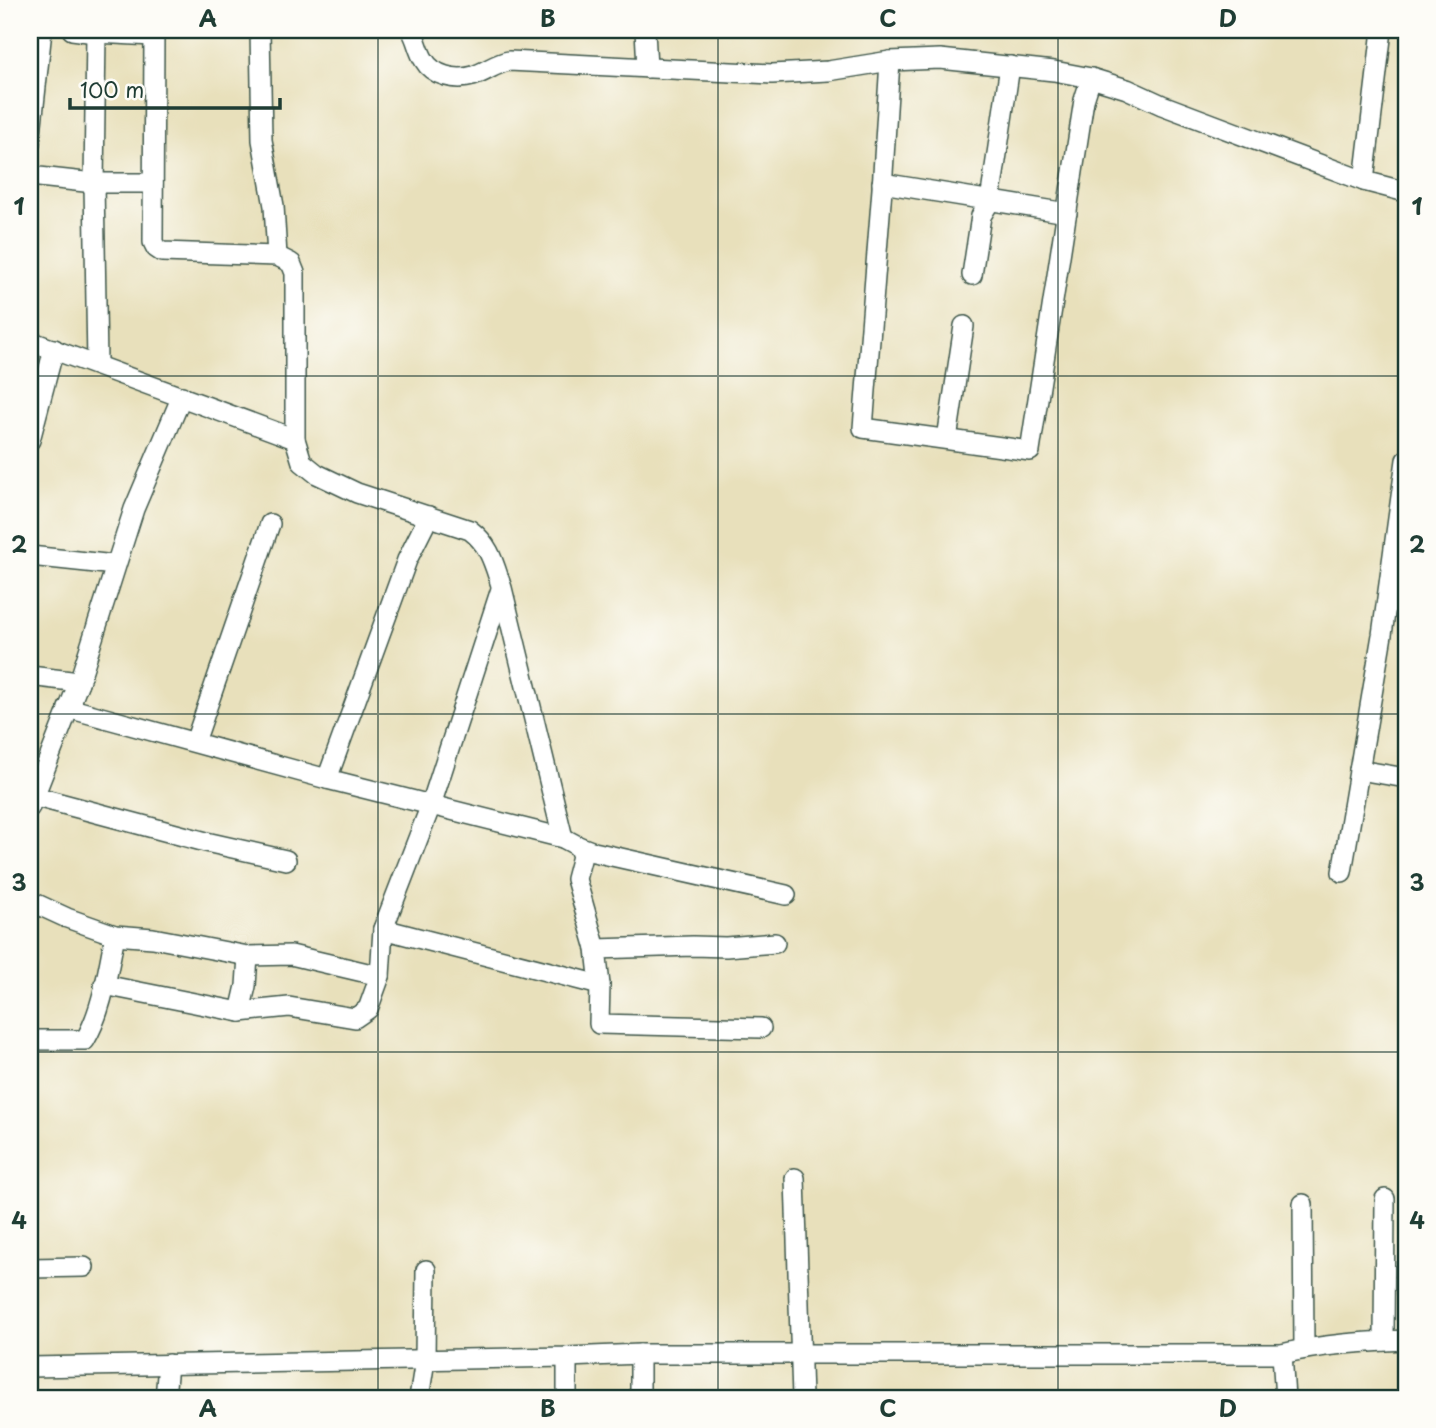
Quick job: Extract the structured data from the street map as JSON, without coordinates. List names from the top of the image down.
{
  "scale_bar": "100 m",
  "grid": {
    "columns": [
      "A",
      "B",
      "C",
      "D"
    ],
    "rows": [
      "1",
      "2",
      "3",
      "4"
    ]
  }
}
